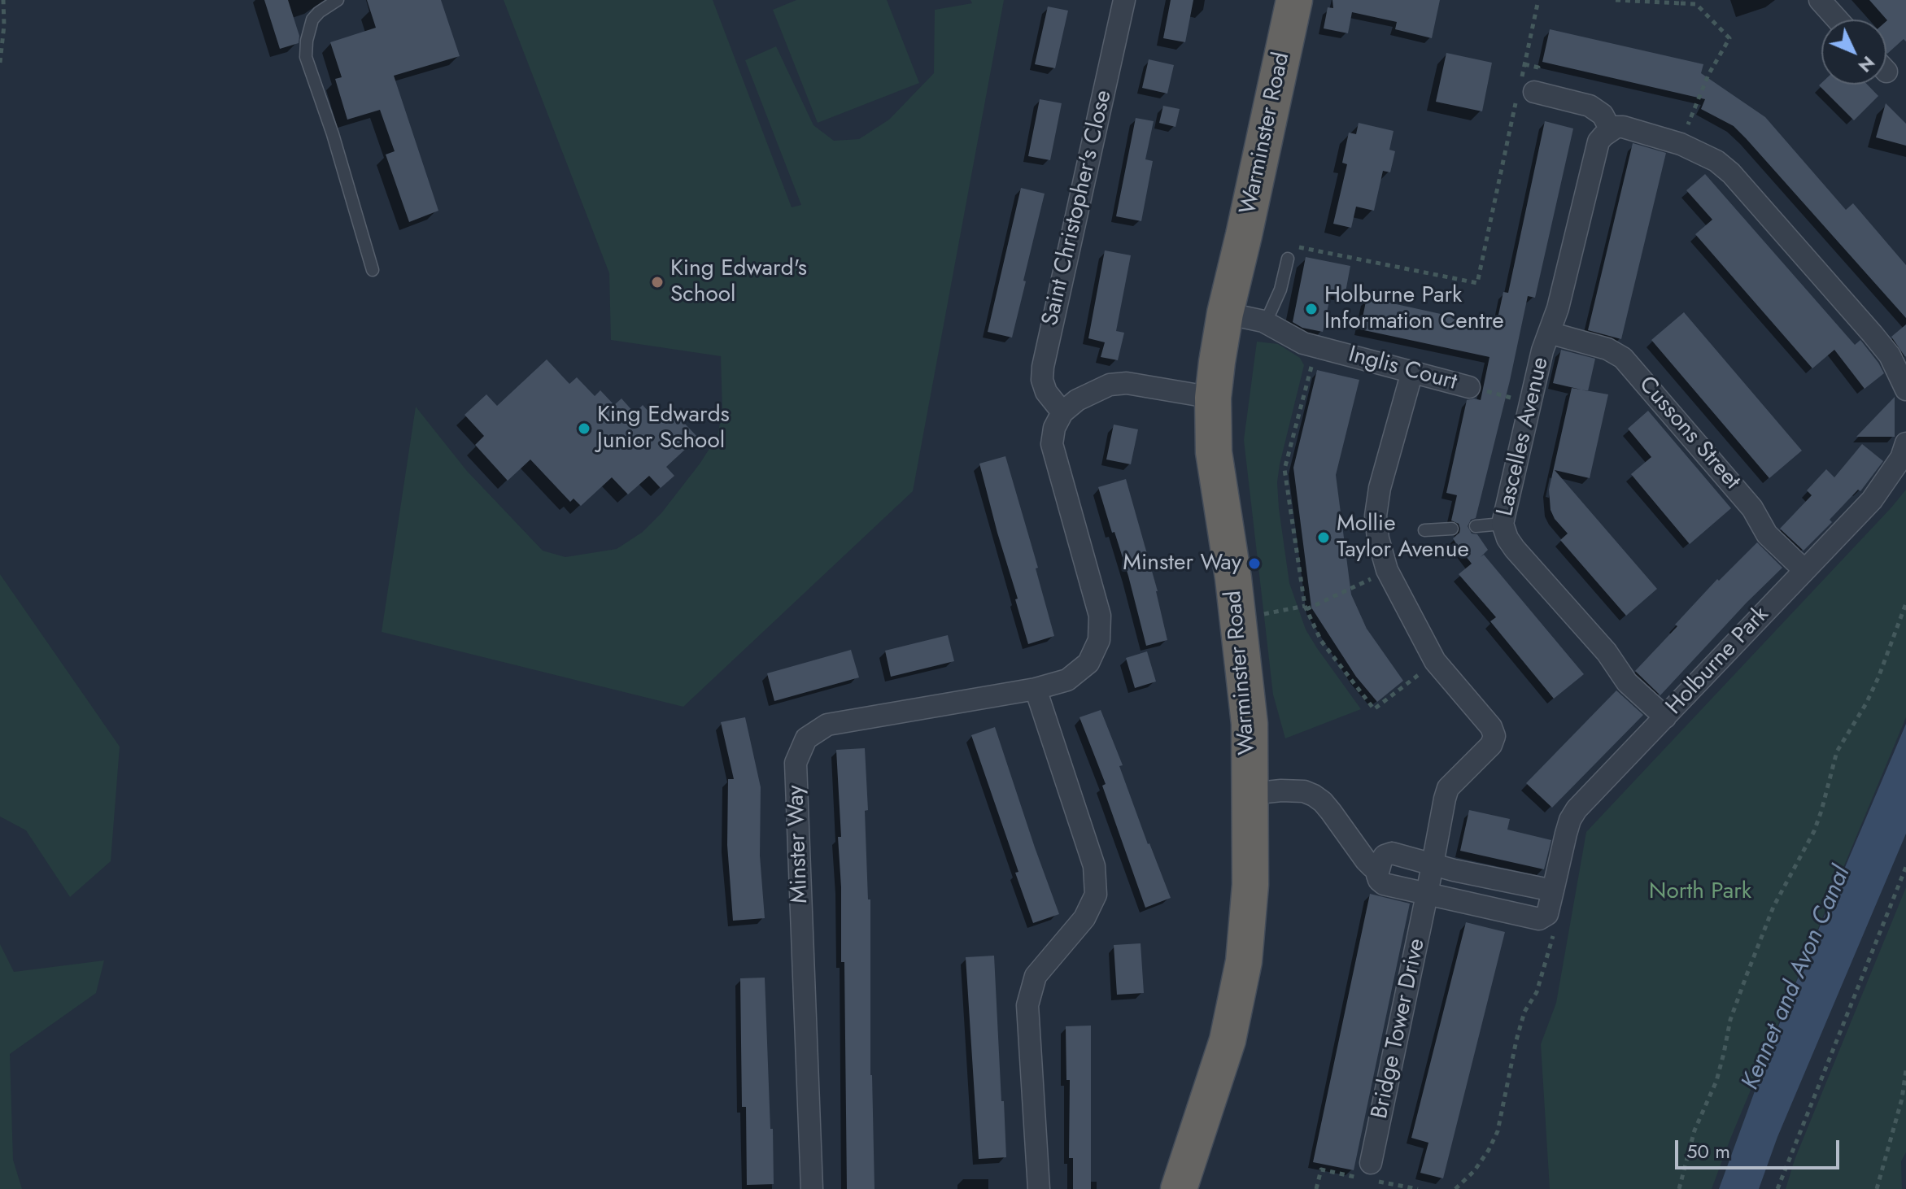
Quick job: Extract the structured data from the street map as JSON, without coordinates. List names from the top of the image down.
{
  "streets": {
    "highway": ["Warminster Road"],
    "street": [
      "Saint Christopher's Close",
      "Inglis Court",
      "Cussons Street",
      "Lascelles Avenue",
      "Holburne Park",
      "Minster Way",
      "Bridge Tower Drive"
    ]
  },
  "crossings": [
    ["Warminster Road", "Inglis Court"],
    ["Saint Christopher's Close", "Minster Way"],
    ["Cussons Street", "Lascelles Avenue"],
    ["Cussons Street", "Holburne Park"],
    ["Lascelles Avenue", "Holburne Park"],
    ["Holburne Park", "Bridge Tower Drive"]
  ],
  "water": ["Kennet and Avon Canal"],
  "parks": ["North Park"],
  "places": [
    "King Edward's School",
    "Holburne Park Information Centre",
    "King Edwards Junior School",
    "Mollie Taylor Avenue",
    "Minster Way"
  ],
  "scale_bar": "50 m",
  "north": "bottom right"
}
